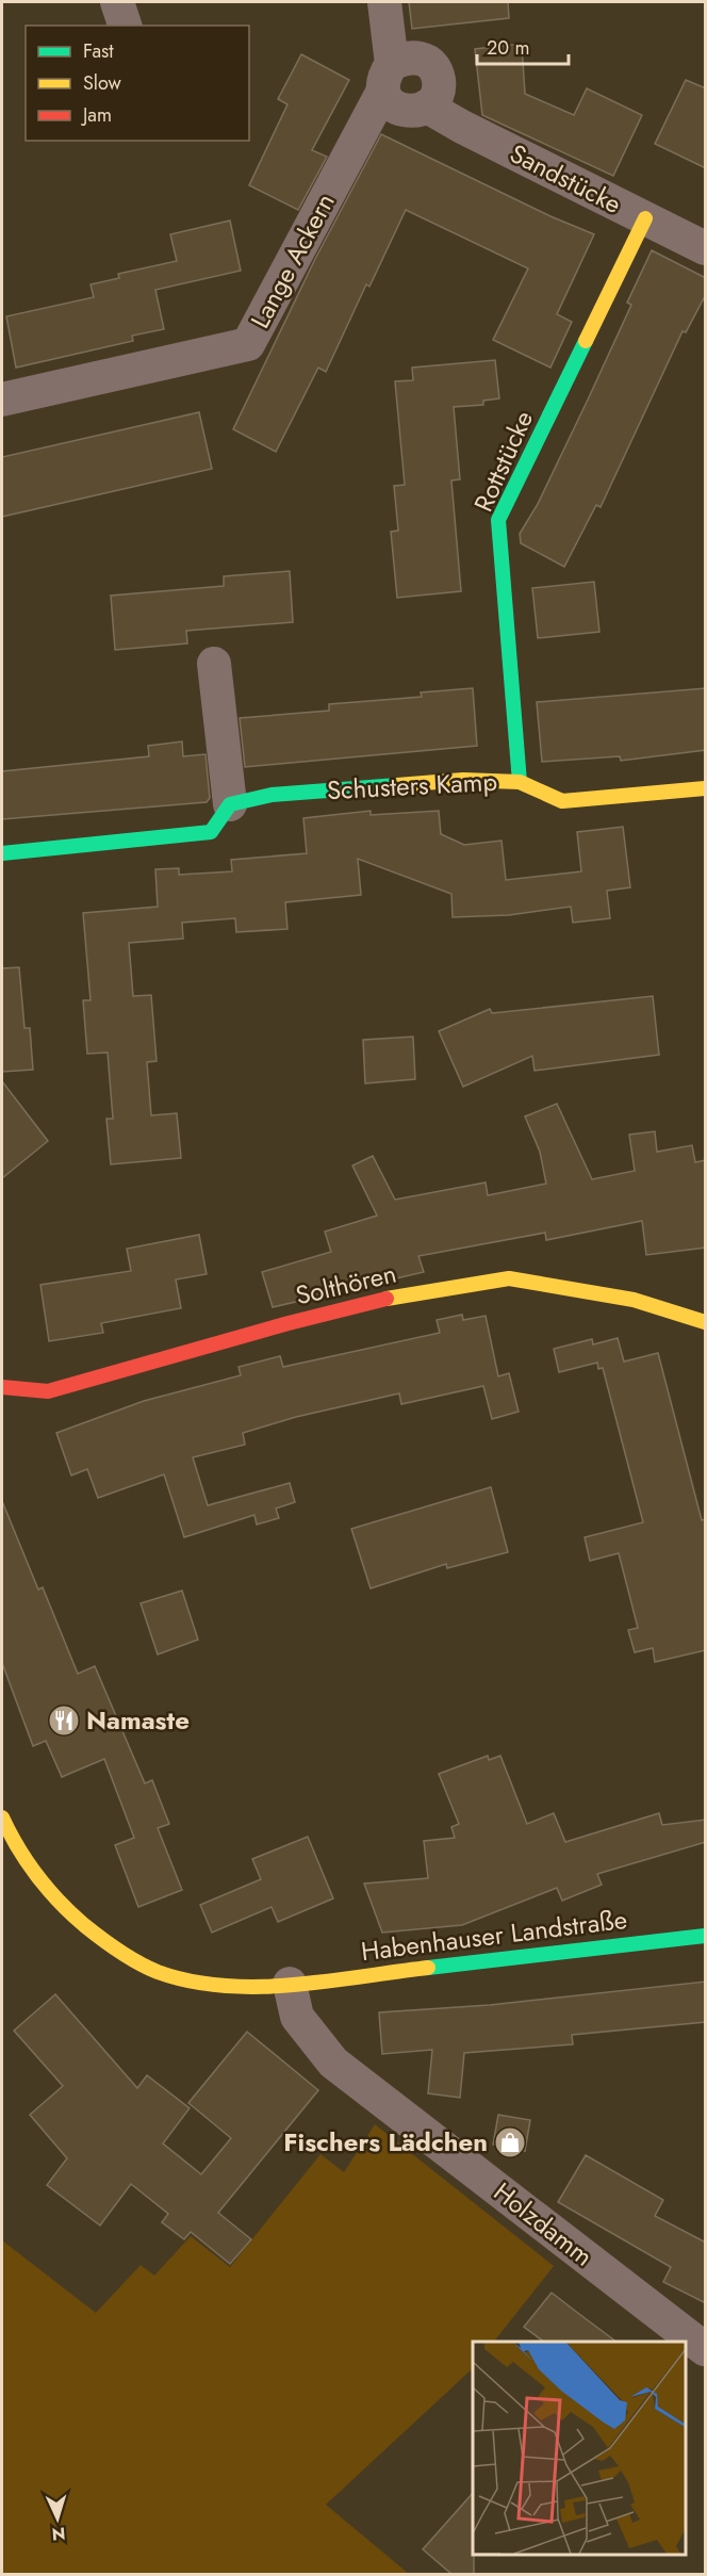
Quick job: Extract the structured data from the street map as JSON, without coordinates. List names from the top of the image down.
{
  "streets": {
    "street": [
      "Sandstücke",
      "Lange Ackern",
      "Rottstücke",
      "Schusters Kamp",
      "Solthören",
      "Habenhauser Landstraße",
      "Holzdamm"
    ]
  },
  "crossings": [
    ["Sandstücke", "Lange Ackern"],
    ["Sandstücke", "Rottstücke"],
    ["Rottstücke", "Schusters Kamp"],
    ["Habenhauser Landstraße", "Holzdamm"]
  ],
  "places": {
    "restaurant": ["Namaste"],
    "shop": ["Fischers Lädchen"]
  },
  "legend": ["Fast", "Slow", "Jam"],
  "scale_bar": "20 m",
  "north": "bottom"
}
